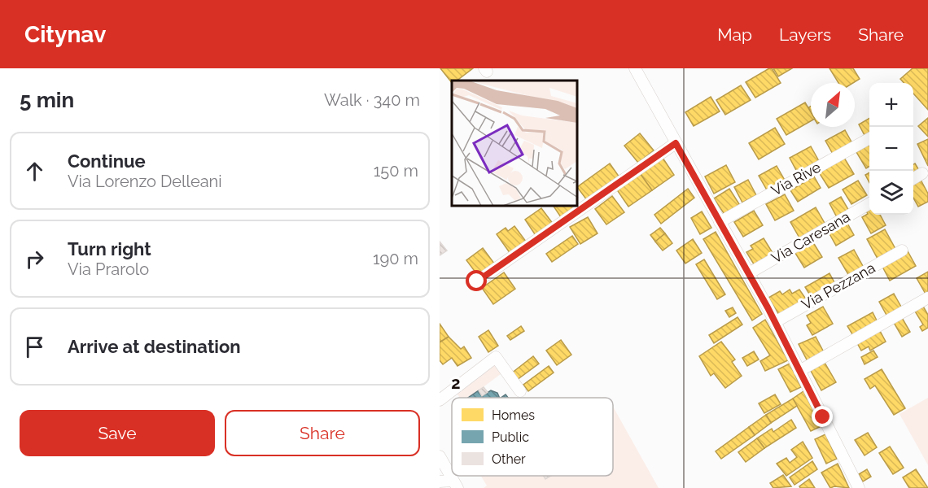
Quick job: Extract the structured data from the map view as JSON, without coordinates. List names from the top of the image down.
{
  "streets": {
    "street": ["Via Rive", "Via Caresana", "Via Pezzana"]
  },
  "legend": ["Homes", "Public", "Other"],
  "north": "top right",
  "page": {
    "header": "Citynav",
    "nav": ["Map", "Layers", "Share"],
    "heading": ["5 min", "Walk · 340 m"],
    "map_buttons": ["+", "−"],
    "list": [
      ["Continue", "Via Lorenzo Delleani", "150 m"],
      ["Turn right", "Via Prarolo", "190 m"],
      "Arrive at destination"
    ],
    "buttons": ["Save", "Share"]
  },
  "grid": {
    "rows": ["2"]
  }
}
